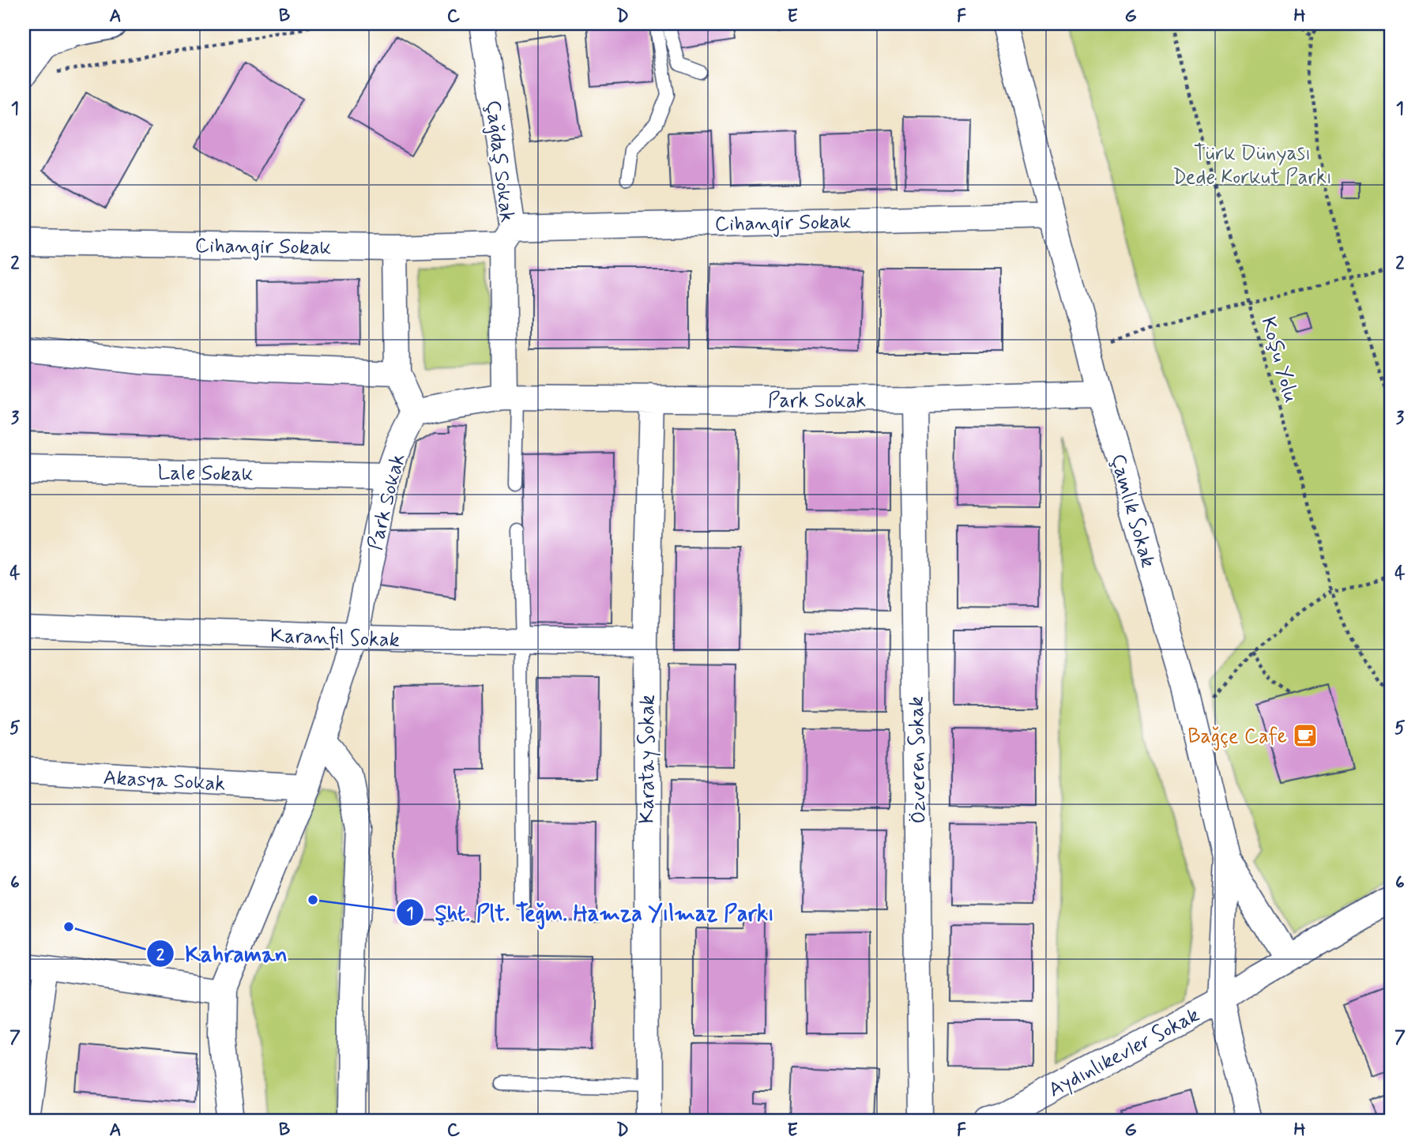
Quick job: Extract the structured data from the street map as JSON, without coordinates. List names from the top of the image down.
{
  "streets": {
    "street": [
      "Çağdaş Sokak",
      "Cihangir Sokak",
      "Park Sokak",
      "Lale Sokak",
      "Çamlık Sokak",
      "Karanfil Sokak",
      "Karatay Sokak",
      "Özveren Sokak",
      "Akasya Sokak",
      "Aydınlıkevler Sokak"
    ],
    "path": ["Koşu Yolu"]
  },
  "crossings": [
    ["Çağdaş Sokak", "Cihangir Sokak"],
    ["Çağdaş Sokak", "Park Sokak"],
    ["Cihangir Sokak", "Çamlık Sokak"],
    ["Park Sokak", "Lale Sokak"],
    ["Park Sokak", "Çamlık Sokak"],
    ["Park Sokak", "Karanfil Sokak"],
    ["Park Sokak", "Karatay Sokak"],
    ["Park Sokak", "Özveren Sokak"],
    ["Park Sokak", "Akasya Sokak"],
    ["Çamlık Sokak", "Aydınlıkevler Sokak"],
    ["Karanfil Sokak", "Karatay Sokak"]
  ],
  "parks": ["Türk Dünyası Dede Korkut Parkı"],
  "places": {
    "cafe": ["Bağçe Cafe"],
    "other": ["Şht. Plt. Teğm. Hamza Yılmaz Parkı", "Kahraman"]
  },
  "grid": {
    "columns": [
      "A",
      "B",
      "C",
      "D",
      "E",
      "F",
      "G",
      "H"
    ],
    "rows": [
      "1",
      "2",
      "3",
      "4",
      "5",
      "6",
      "7"
    ]
  }
}
